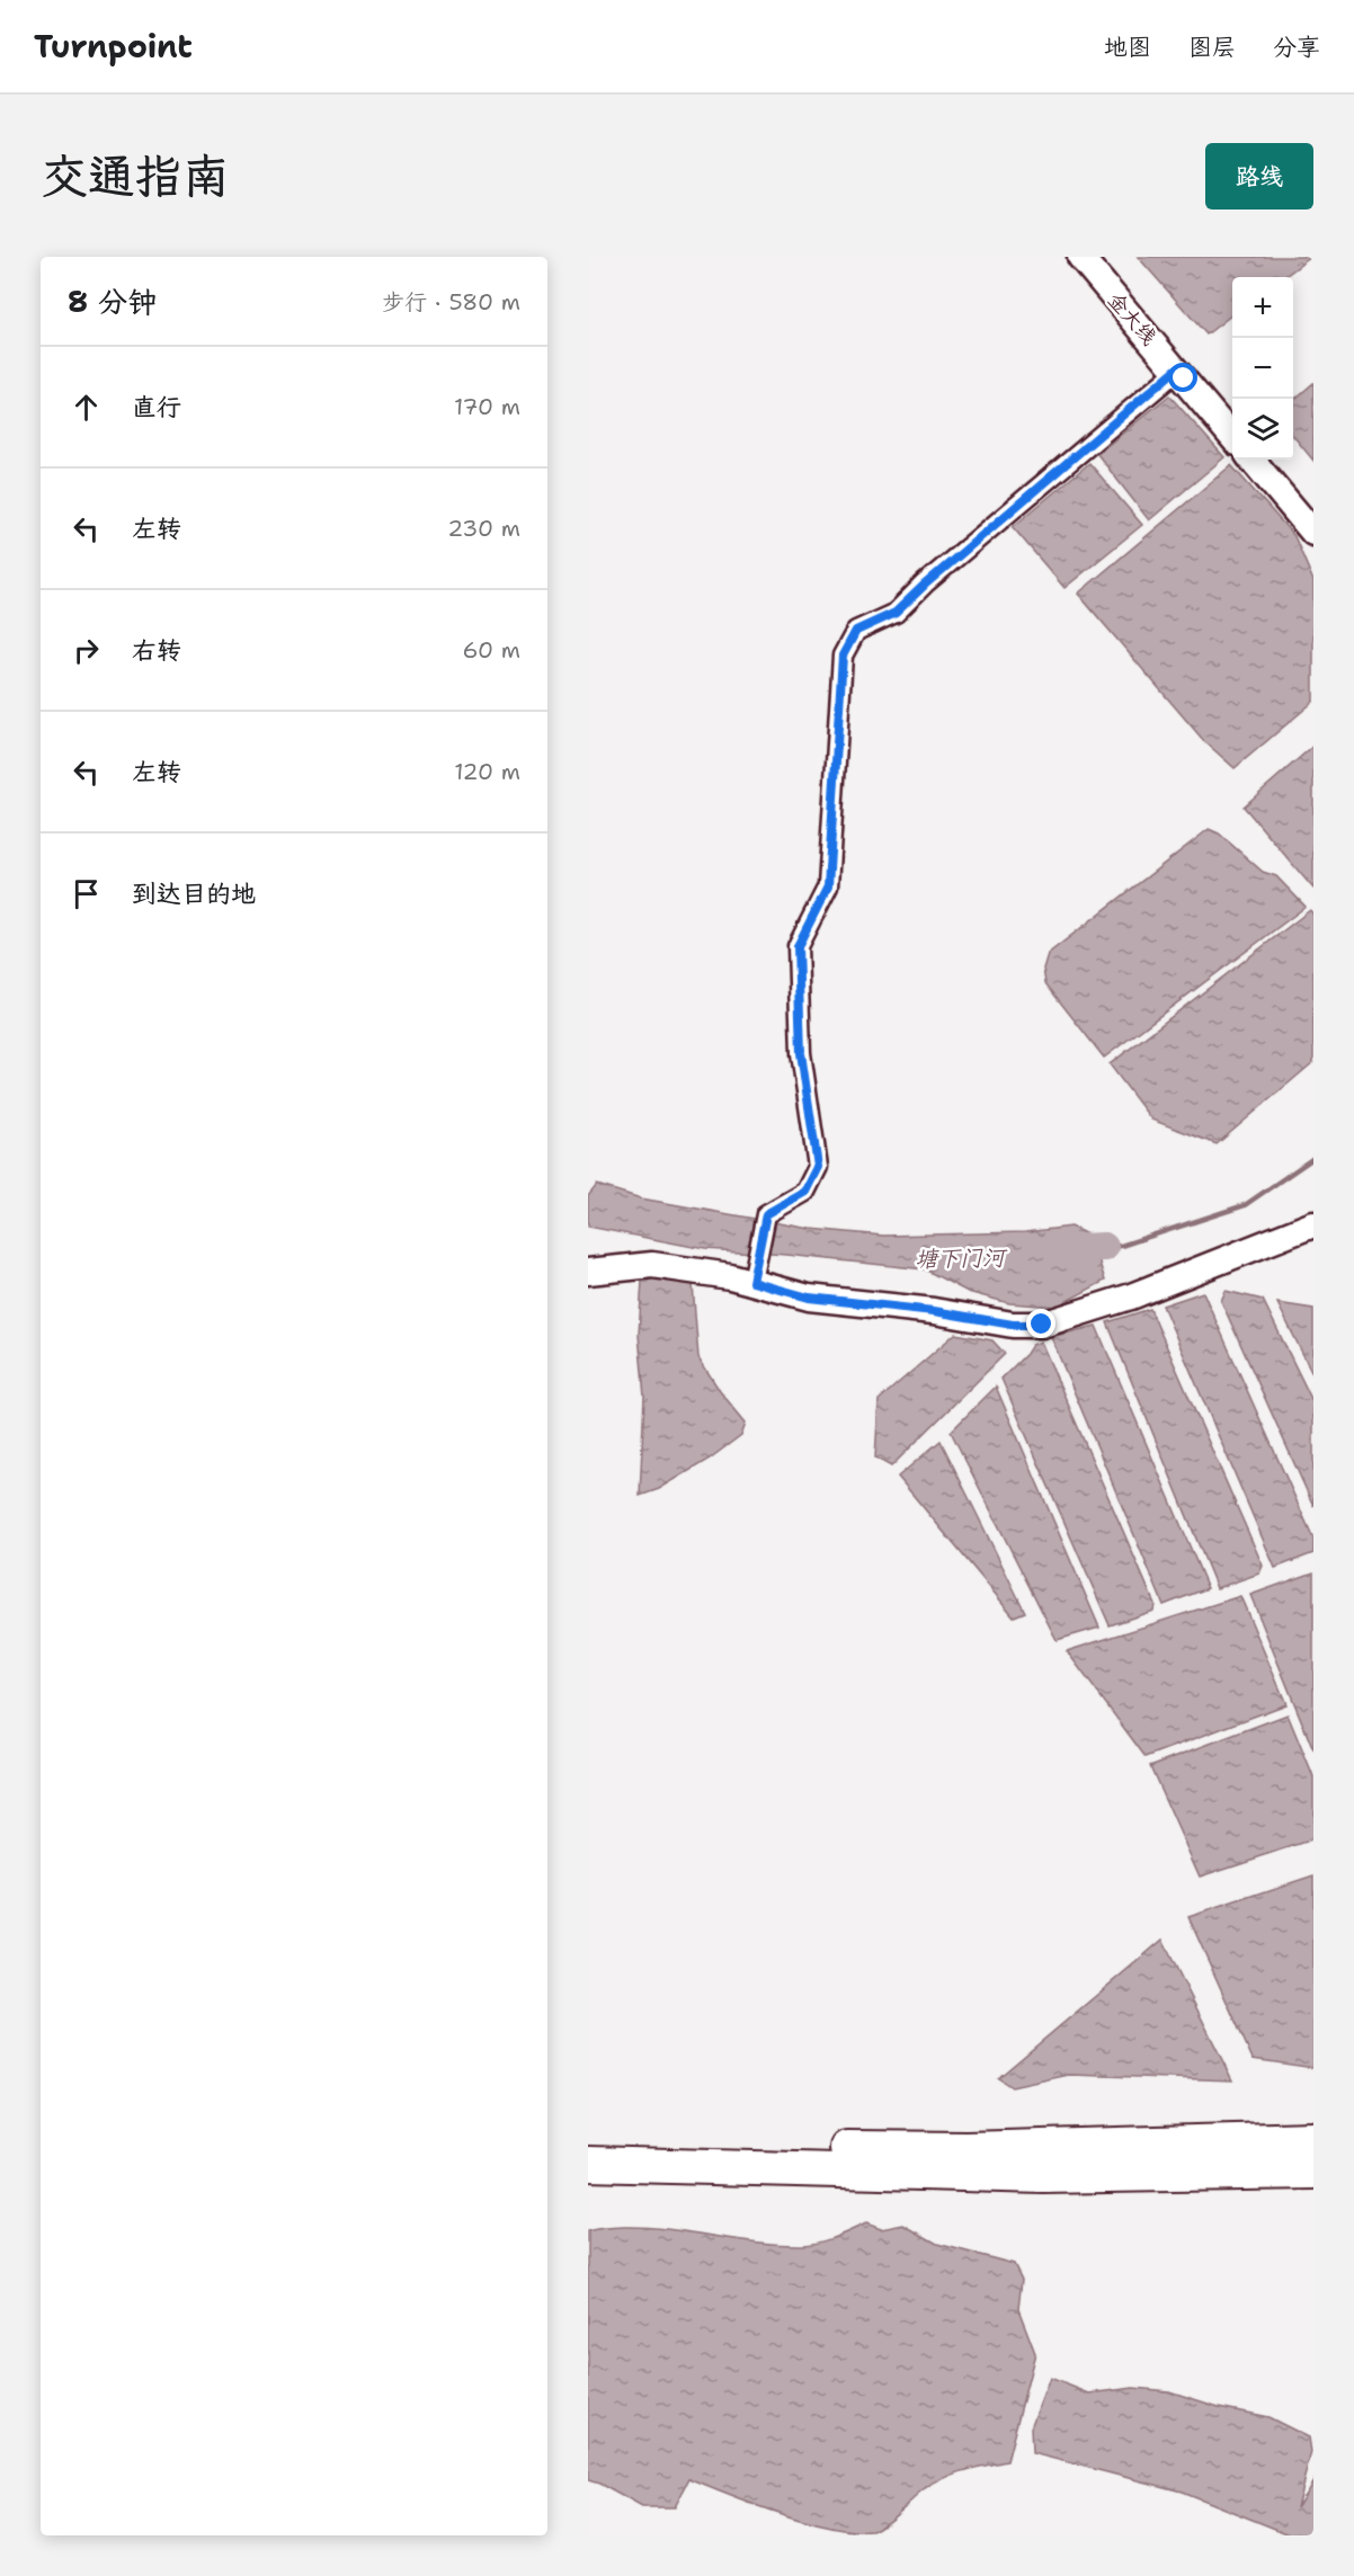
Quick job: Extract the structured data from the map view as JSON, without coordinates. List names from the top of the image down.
{
  "streets": {
    "street": ["金大线"]
  },
  "water": ["塘下门河"],
  "page": {
    "header": "Turnpoint",
    "nav": ["地图", "图层", "分享"],
    "buttons": "路线",
    "title": "交通指南",
    "heading": ["8 分钟", "步行 · 580 m"],
    "map_buttons": ["+", "−"],
    "list": [
      ["直行", "170 m"],
      ["左转", "230 m"],
      ["右转", "60 m"],
      ["左转", "120 m"],
      "到达目的地"
    ]
  }
}
